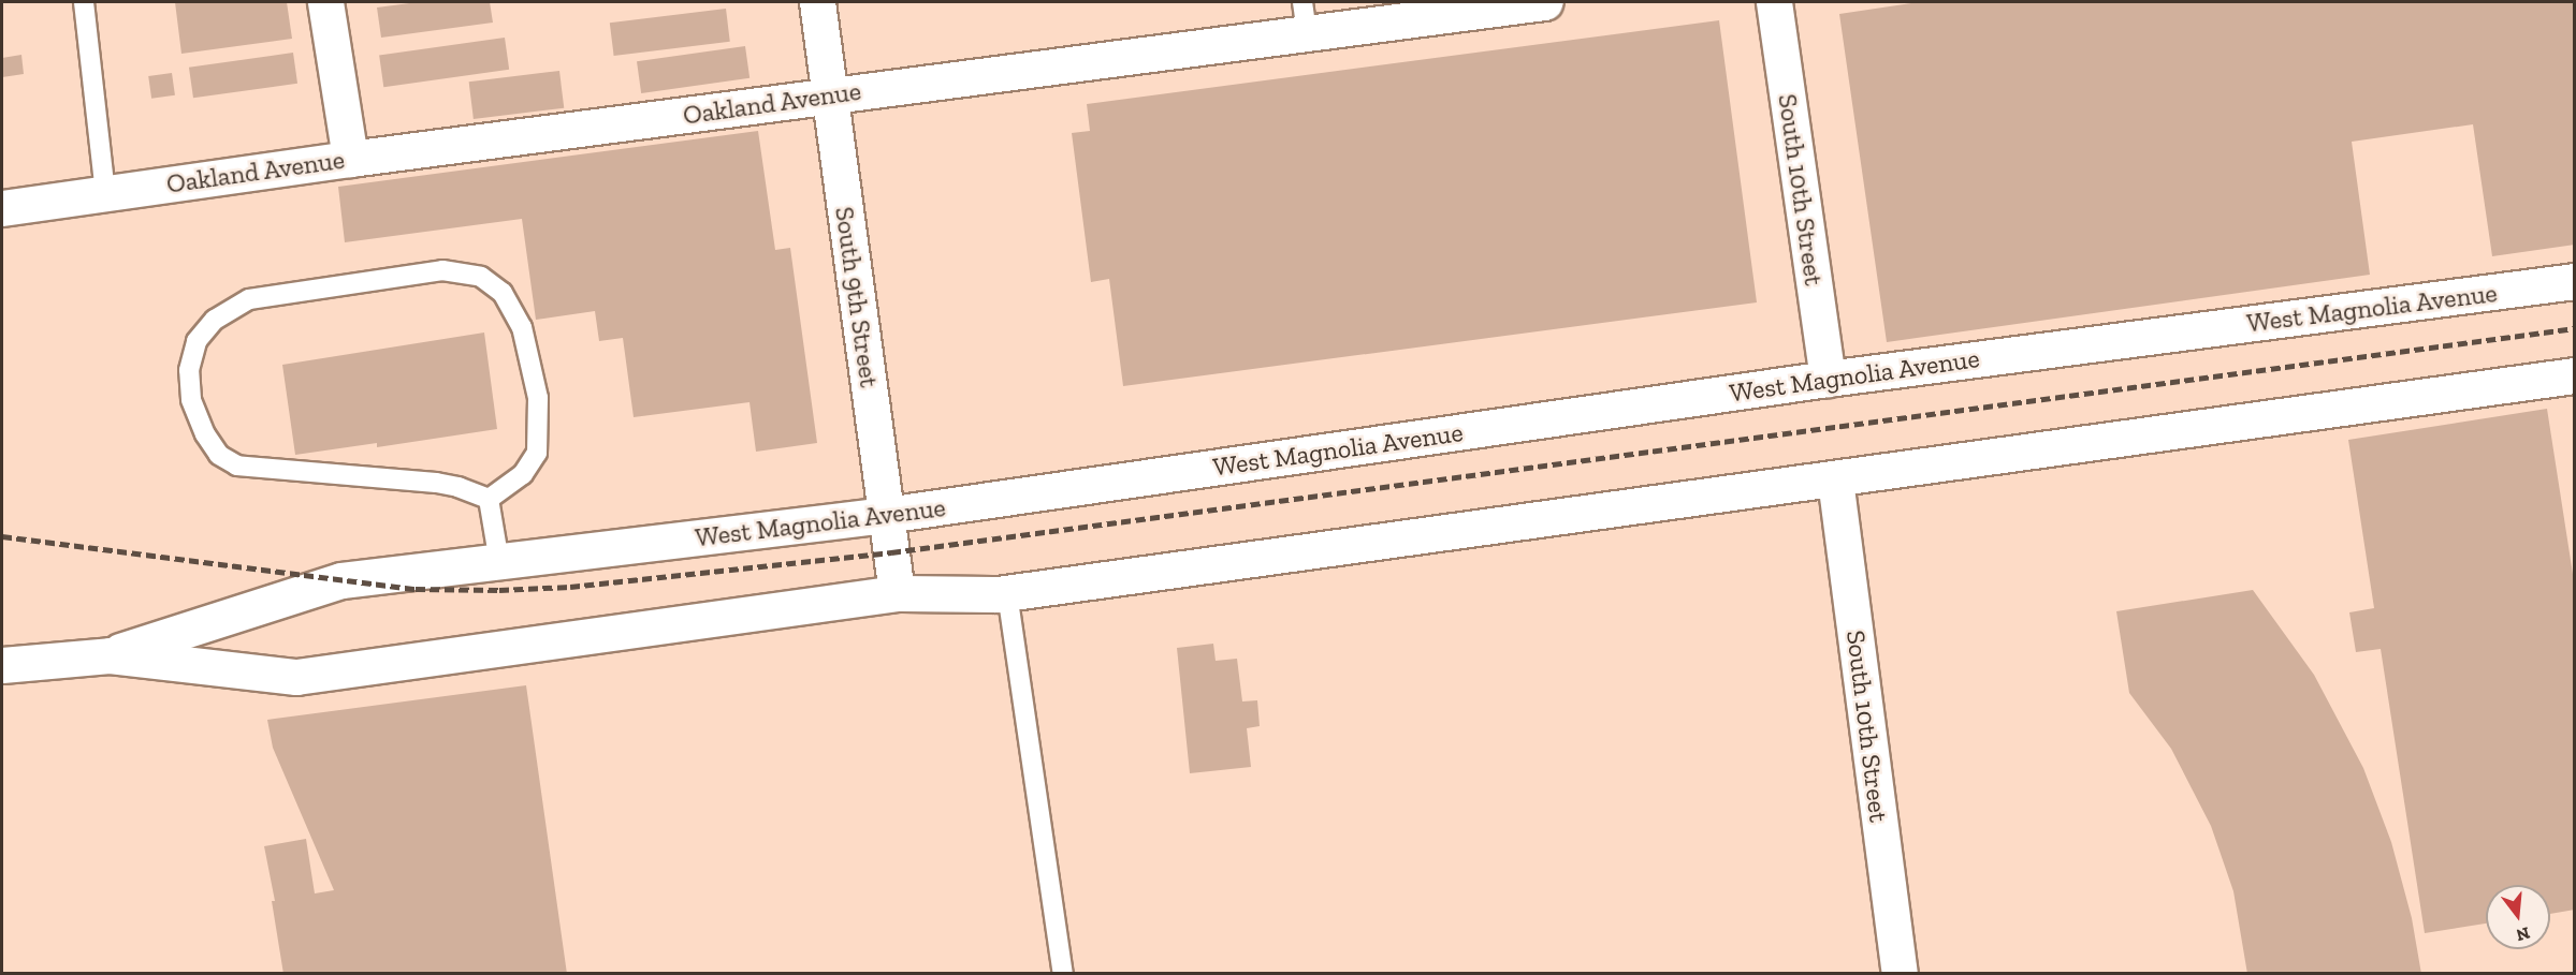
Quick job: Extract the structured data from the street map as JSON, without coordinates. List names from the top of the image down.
{
  "streets": {
    "street": [
      "Oakland Avenue",
      "South 10th Street",
      "South 9th Street",
      "West Magnolia Avenue"
    ]
  },
  "crossings": [
    ["Oakland Avenue", "South 9th Street"],
    ["South 10th Street", "West Magnolia Avenue"],
    ["South 9th Street", "West Magnolia Avenue"]
  ],
  "north": "bottom"
}
